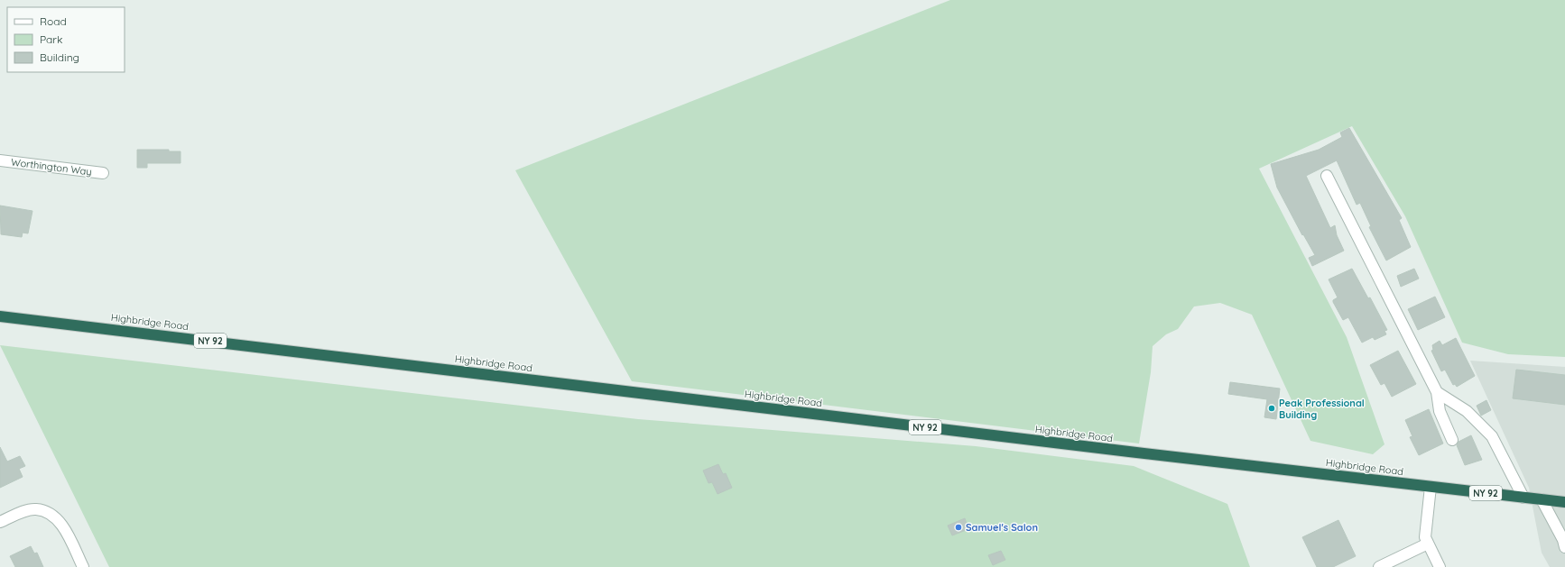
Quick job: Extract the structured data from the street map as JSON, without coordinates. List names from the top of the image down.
{
  "streets": {
    "highway": ["Highbridge Road", "NY 92"],
    "street": ["Worthington Way"]
  },
  "places": ["Peak Professional Building", "Samuel's Salon"],
  "legend": ["Road", "Park", "Building"]
}
